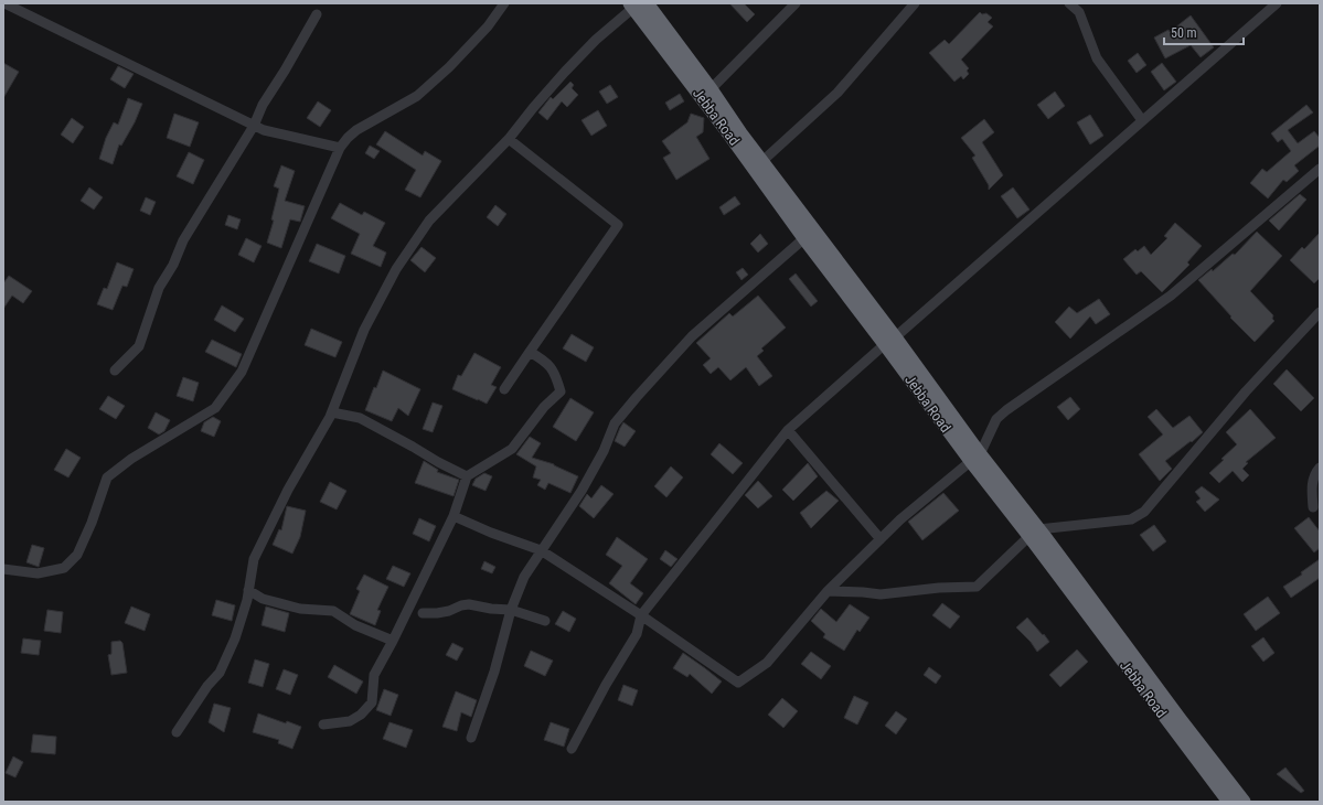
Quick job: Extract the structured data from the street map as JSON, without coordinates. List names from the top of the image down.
{
  "streets": {
    "highway": ["Jebba Road"]
  },
  "scale_bar": "50 m"
}
